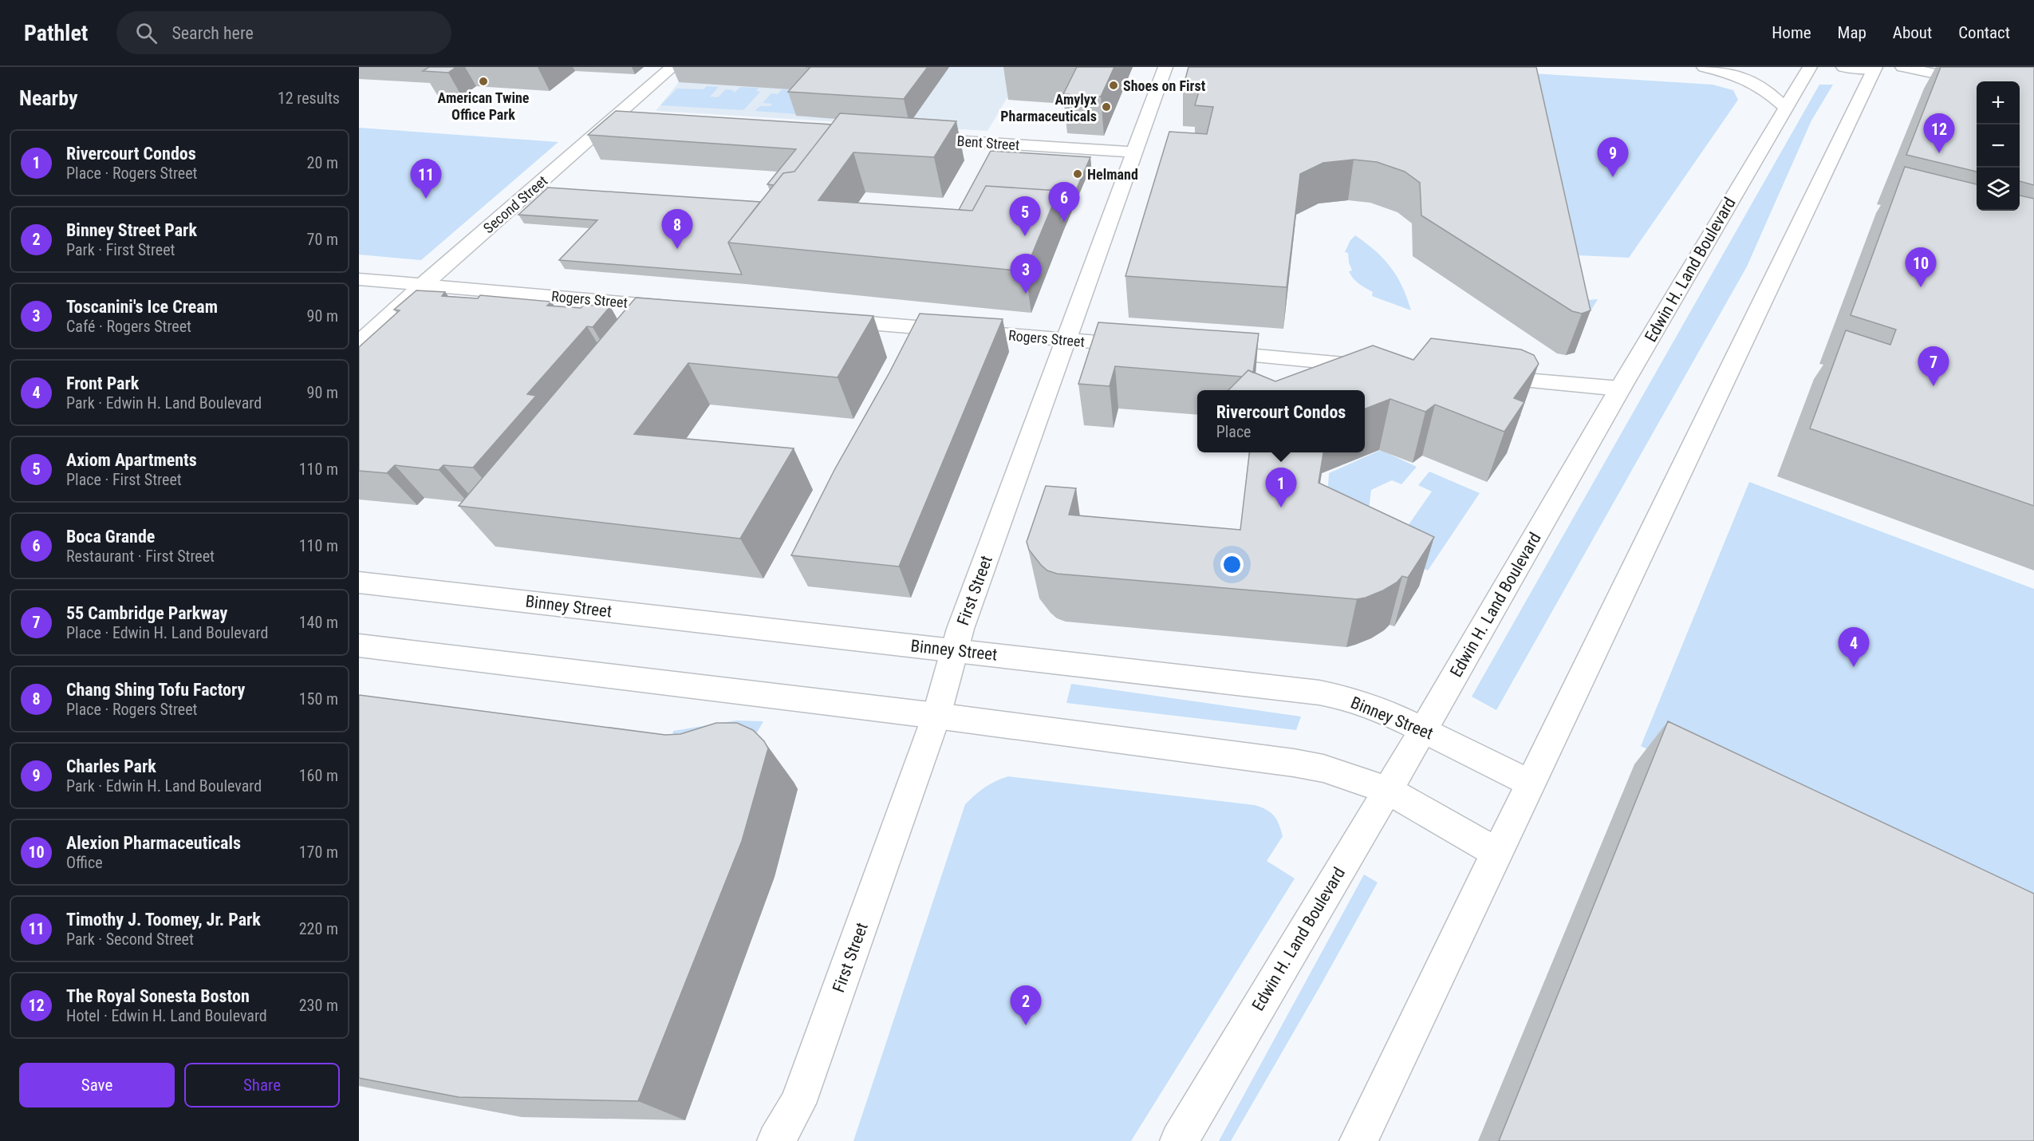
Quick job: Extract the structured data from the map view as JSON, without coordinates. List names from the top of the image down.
{
  "streets": {
    "main road": [
      "Bent Street",
      "Second Street",
      "Edwin H. Land Boulevard",
      "Rogers Street",
      "First Street",
      "Binney Street"
    ]
  },
  "crossings": [
    ["Bent Street", "First Street"],
    ["Second Street", "Rogers Street"],
    ["Edwin H. Land Boulevard", "Binney Street"],
    ["Rogers Street", "First Street"],
    ["First Street", "Binney Street"]
  ],
  "places": [
    "American Twine Office Park",
    "Shoes on First",
    "Amylyx Pharmaceuticals",
    "Helmand"
  ],
  "page": {
    "header": "Pathlet",
    "search": "Search here",
    "nav": [
      "Home",
      "Map",
      "About",
      "Contact"
    ],
    "heading": ["Nearby", "12 results"],
    "map_buttons": ["+", "−"],
    "pins": [
      "12",
      "9",
      "11",
      "6",
      "5",
      "8",
      "10",
      "3",
      "7",
      "1",
      "4",
      "2"
    ],
    "list": [
      {
        "mark": "1",
        "name": "Rivercourt Condos",
        "note": "Place · Rogers Street",
        "value": "20 m"
      },
      {
        "mark": "2",
        "name": "Binney Street Park",
        "note": "Park · First Street",
        "value": "70 m"
      },
      {
        "mark": "3",
        "name": "Toscanini's Ice Cream",
        "note": "Café · Rogers Street",
        "value": "90 m"
      },
      {
        "mark": "4",
        "name": "Front Park",
        "note": "Park · Edwin H. Land Boulevard",
        "value": "90 m"
      },
      {
        "mark": "5",
        "name": "Axiom Apartments",
        "note": "Place · First Street",
        "value": "110 m"
      },
      {
        "mark": "6",
        "name": "Boca Grande",
        "note": "Restaurant · First Street",
        "value": "110 m"
      },
      {
        "mark": "7",
        "name": "55 Cambridge Parkway",
        "note": "Place · Edwin H. Land Boulevard",
        "value": "140 m"
      },
      {
        "mark": "8",
        "name": "Chang Shing Tofu Factory",
        "note": "Place · Rogers Street",
        "value": "150 m"
      },
      {
        "mark": "9",
        "name": "Charles Park",
        "note": "Park · Edwin H. Land Boulevard",
        "value": "160 m"
      },
      {
        "mark": "10",
        "name": "Alexion Pharmaceuticals",
        "note": "Office",
        "value": "170 m"
      },
      {
        "mark": "11",
        "name": "Timothy J. Toomey, Jr. Park",
        "note": "Park · Second Street",
        "value": "220 m"
      },
      {
        "mark": "12",
        "name": "The Royal Sonesta Boston",
        "note": "Hotel · Edwin H. Land Boulevard",
        "value": "230 m"
      }
    ],
    "popup": ["Rivercourt Condos", "Place"],
    "buttons": ["Save", "Share"]
  }
}
